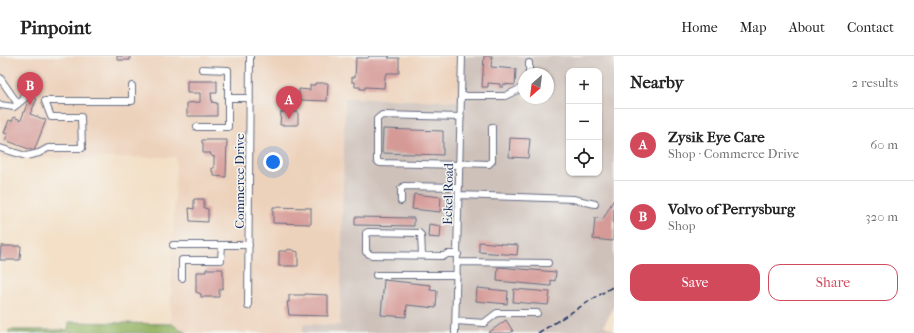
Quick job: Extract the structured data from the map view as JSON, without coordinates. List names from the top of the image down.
{
  "streets": {
    "street": ["Commerce Drive", "Eckel Road"]
  },
  "north": "bottom left",
  "page": {
    "header": "Pinpoint",
    "nav": [
      "Home",
      "Map",
      "About",
      "Contact"
    ],
    "heading": ["Nearby", "2 results"],
    "map_buttons": ["+", "−"],
    "pins": ["B", "A"],
    "list": [
      {
        "mark": "A",
        "name": "Zysik Eye Care",
        "note": "Shop · Commerce Drive",
        "value": "60 m"
      },
      {
        "mark": "B",
        "name": "Volvo of Perrysburg",
        "note": "Shop",
        "value": "320 m"
      }
    ],
    "buttons": ["Save", "Share"]
  }
}
